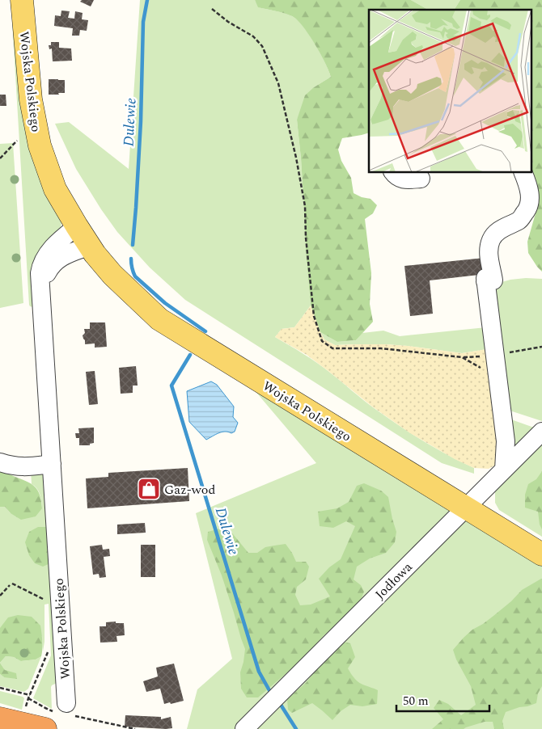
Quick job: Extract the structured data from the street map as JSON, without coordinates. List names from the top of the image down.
{
  "streets": {
    "main road": ["Wojska Polskiego"],
    "street": ["Jodłowa"]
  },
  "crossings": [
    ["Wojska Polskiego", "Jodłowa"]
  ],
  "water": ["Dulewie"],
  "places": {
    "shop": ["Gaz-wod"]
  },
  "scale_bar": "50 m"
}
